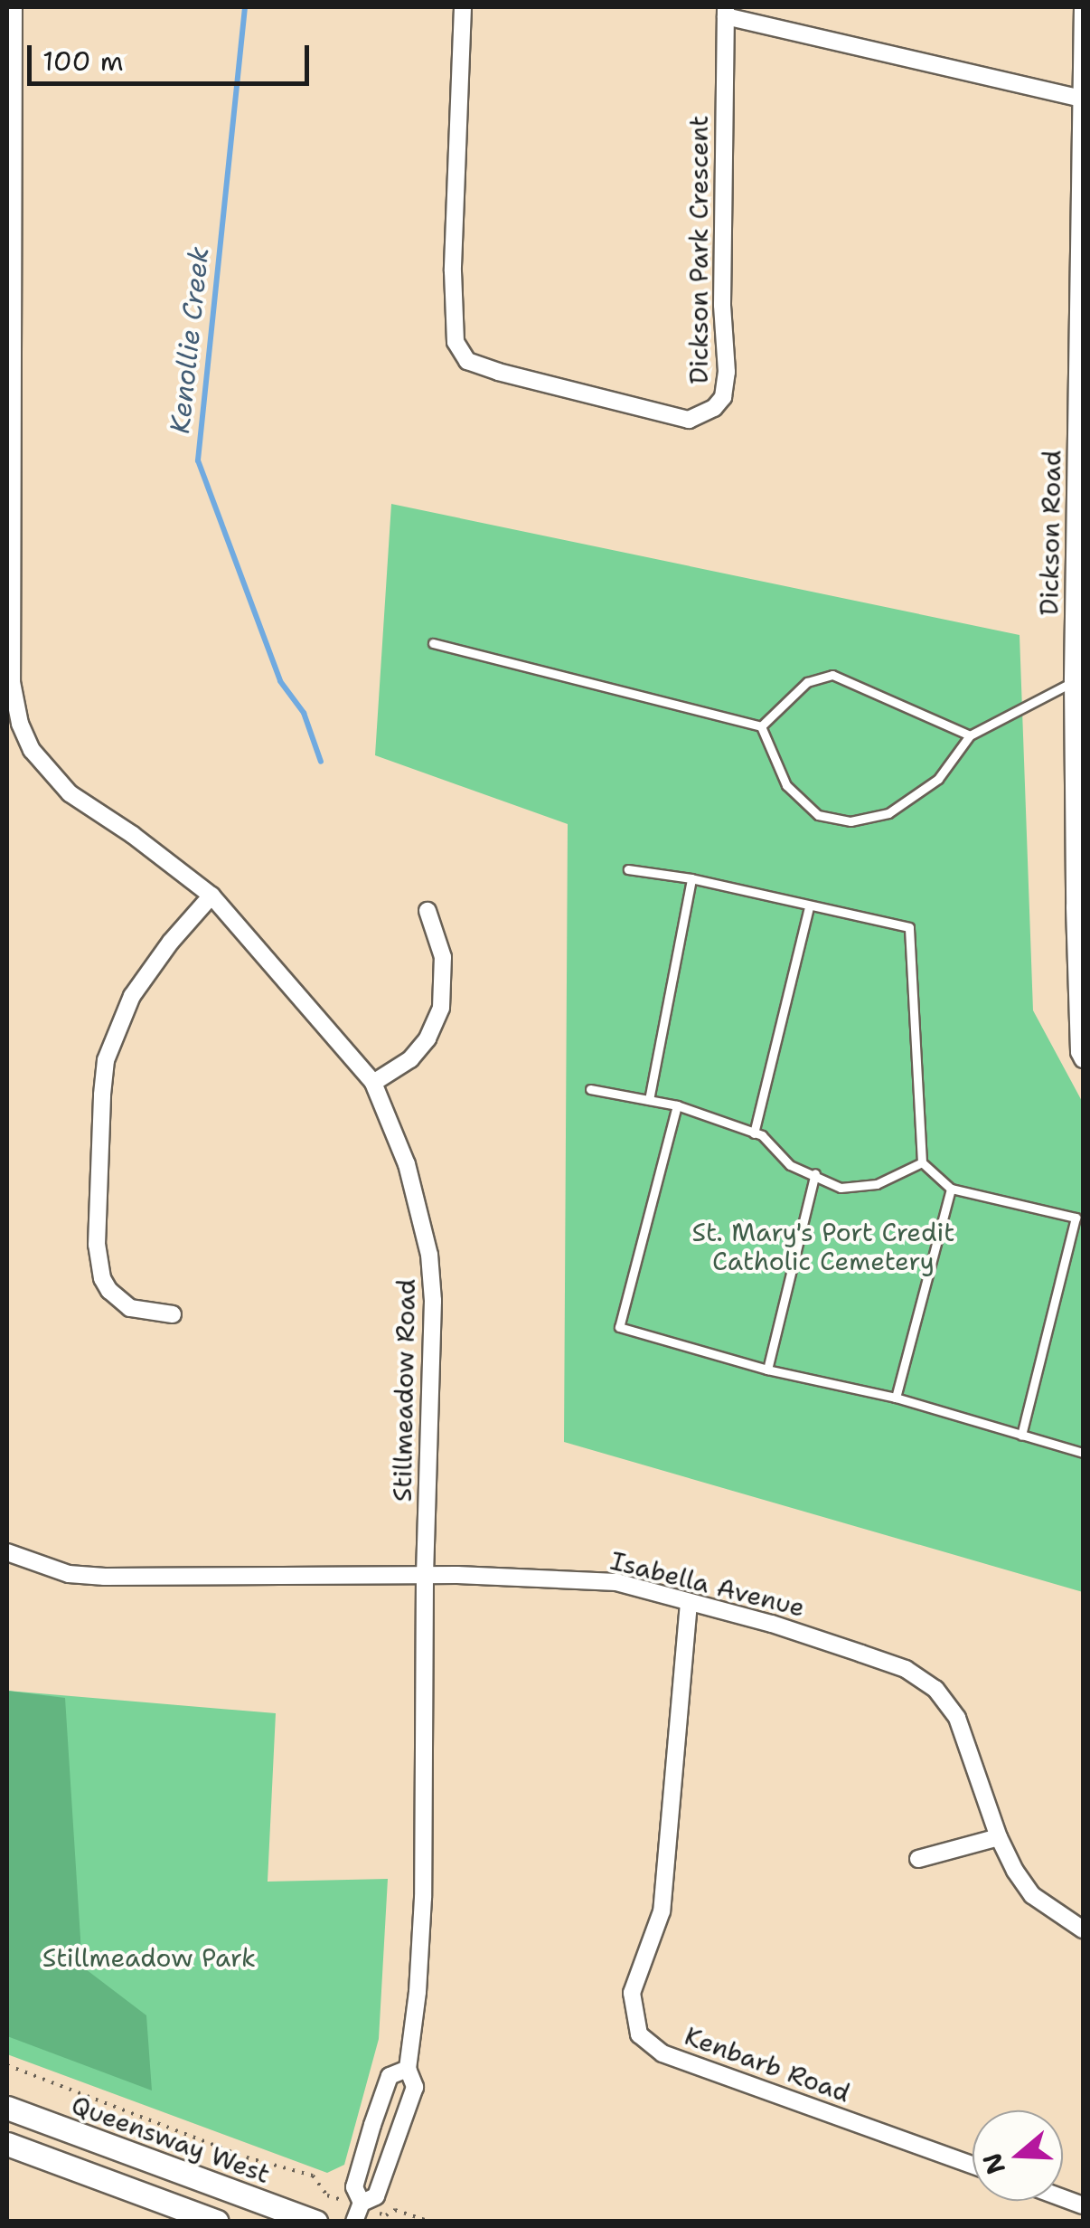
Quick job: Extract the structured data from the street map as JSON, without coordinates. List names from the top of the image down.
{
  "streets": {
    "main road": ["Queensway West"],
    "street": [
      "Dickson Park Crescent",
      "Dickson Road",
      "Stillmeadow Road",
      "Isabella Avenue",
      "Kenbarb Road"
    ]
  },
  "crossings": [
    ["Dickson Park Crescent", "Dickson Road"],
    ["Stillmeadow Road", "Isabella Avenue"],
    ["Isabella Avenue", "Kenbarb Road"]
  ],
  "water": ["Kenollie Creek"],
  "parks": ["St. Mary's Port Credit Catholic Cemetery", "Stillmeadow Park"],
  "scale_bar": "100 m",
  "north": "left"
}
